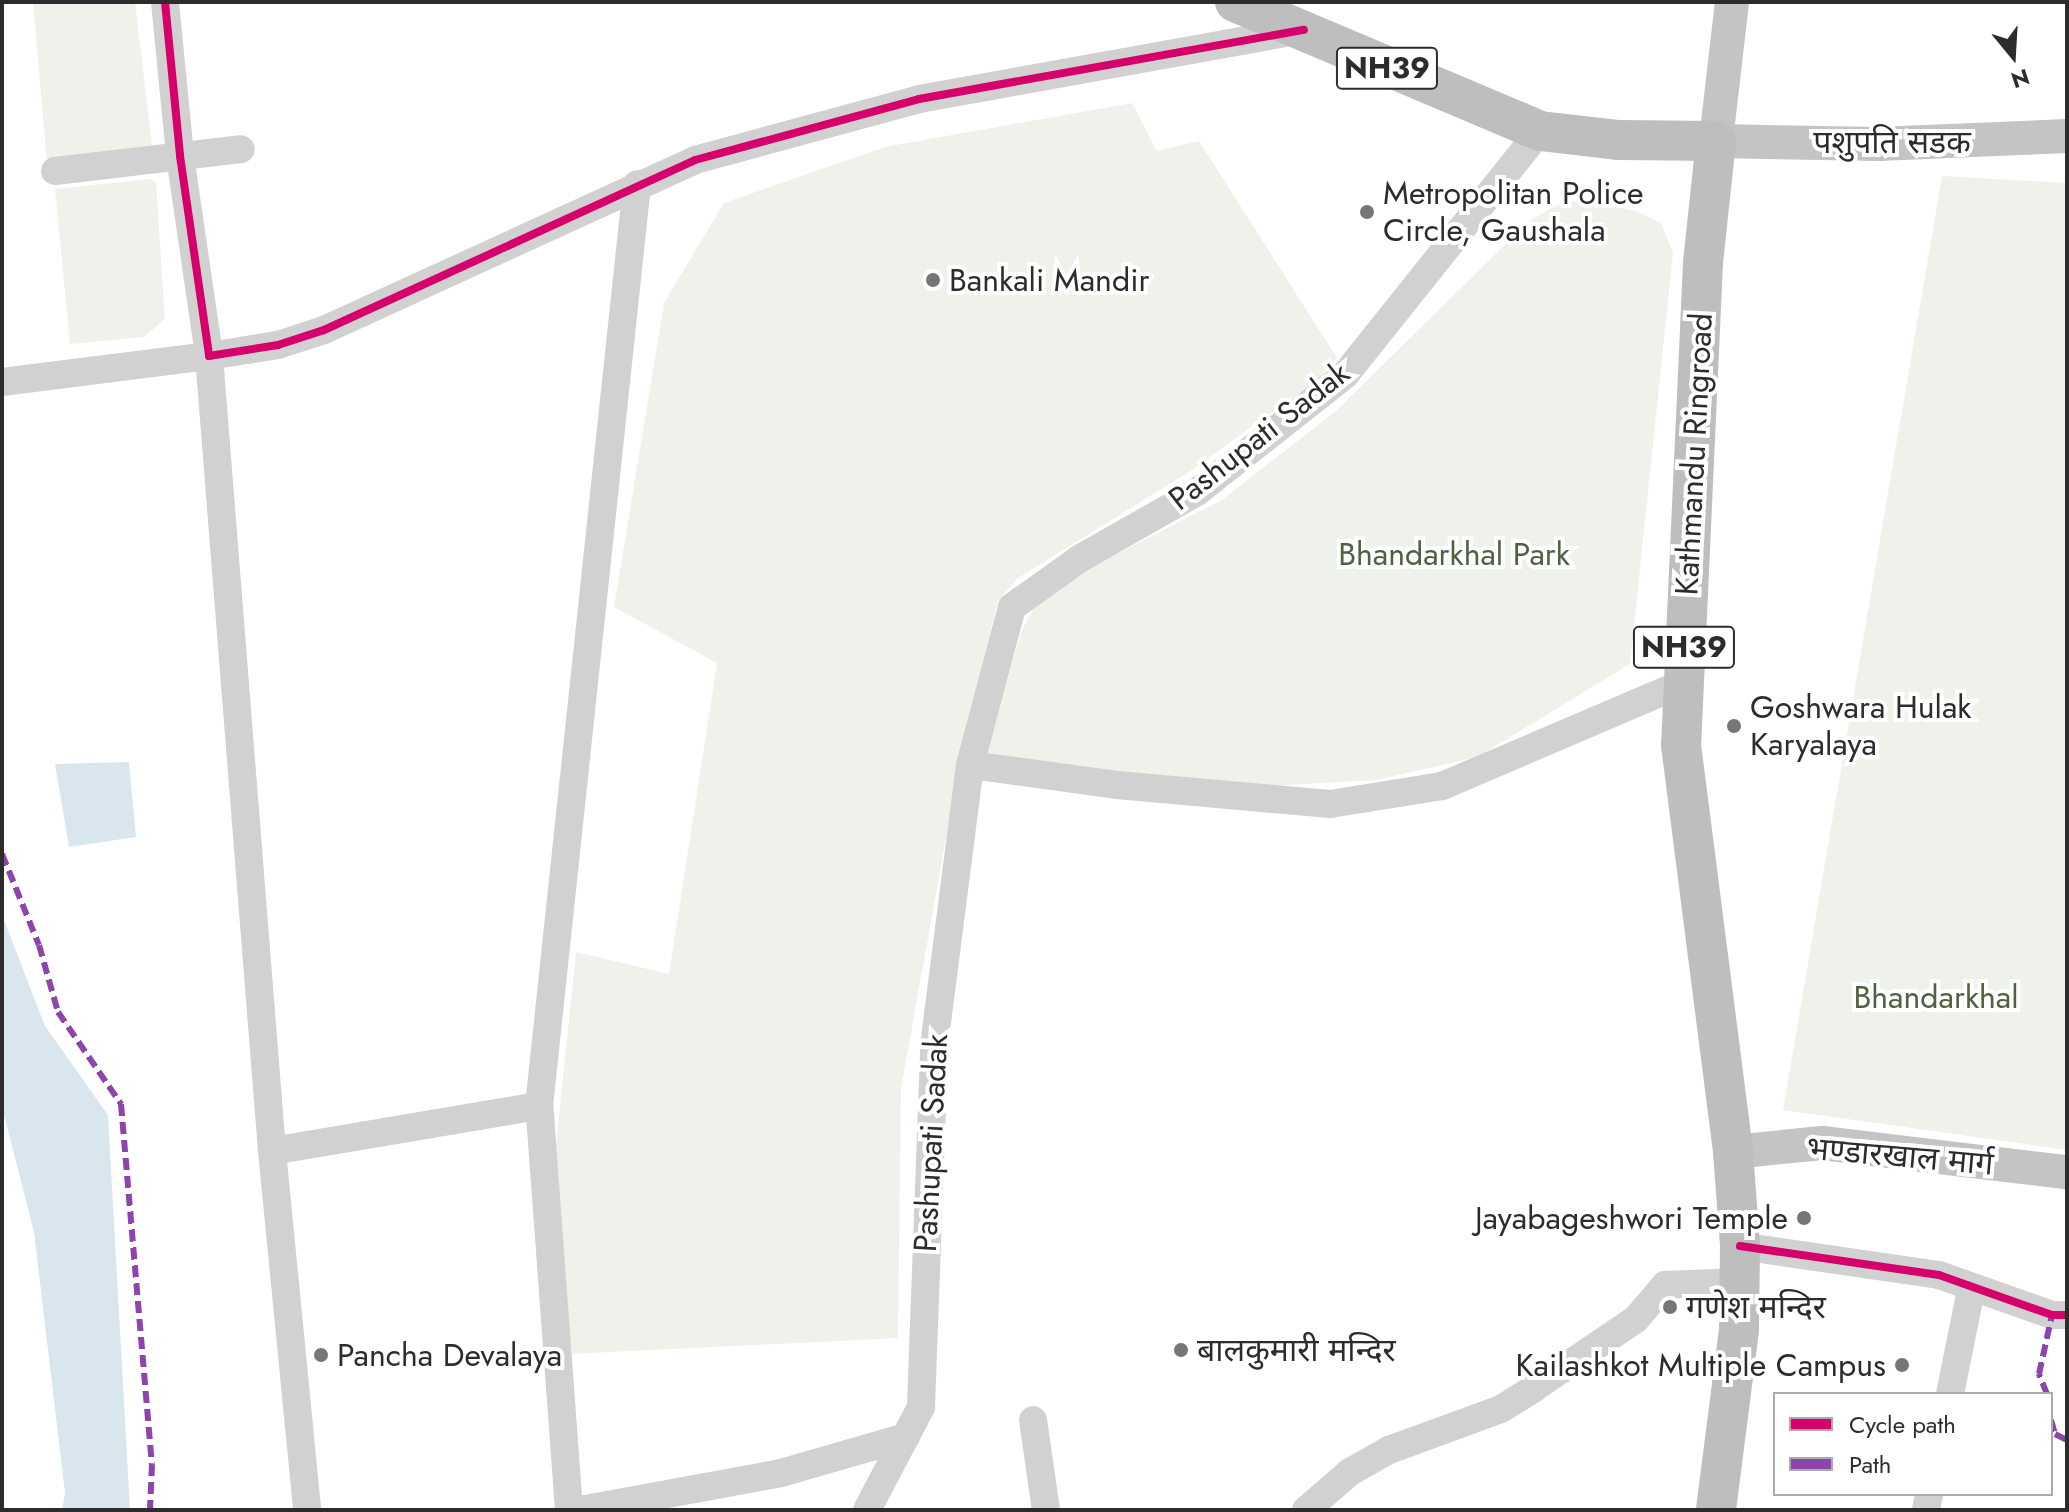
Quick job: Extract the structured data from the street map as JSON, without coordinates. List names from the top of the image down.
{
  "streets": {
    "highway": ["NH39", "Kathmandu Ringroad"],
    "main road": ["पशुपति सडक", "भण्डारखाल मार्ग"],
    "street": ["Pashupati Sadak"]
  },
  "crossings": [
    ["NH39", "पशुपति सडक"],
    ["NH39", "Pashupati Sadak"],
    ["NH39", "Kathmandu Ringroad"],
    ["पशुपति सडक", "Kathmandu Ringroad"],
    ["Kathmandu Ringroad", "भण्डारखाल मार्ग"]
  ],
  "parks": ["Bhandarkhal Park", "Bhandarkhal"],
  "places": [
    "Metropolitan Police Circle, Gaushala",
    "Bankali Mandir",
    "Goshwara Hulak Karyalaya",
    "Jayabageshwori Temple",
    "गणेश मन्दिर",
    "बालकुमारी मन्दिर",
    "Pancha Devalaya",
    "Kailashkot Multiple Campus"
  ],
  "legend": ["Cycle path", "Path"],
  "north": "bottom"
}
